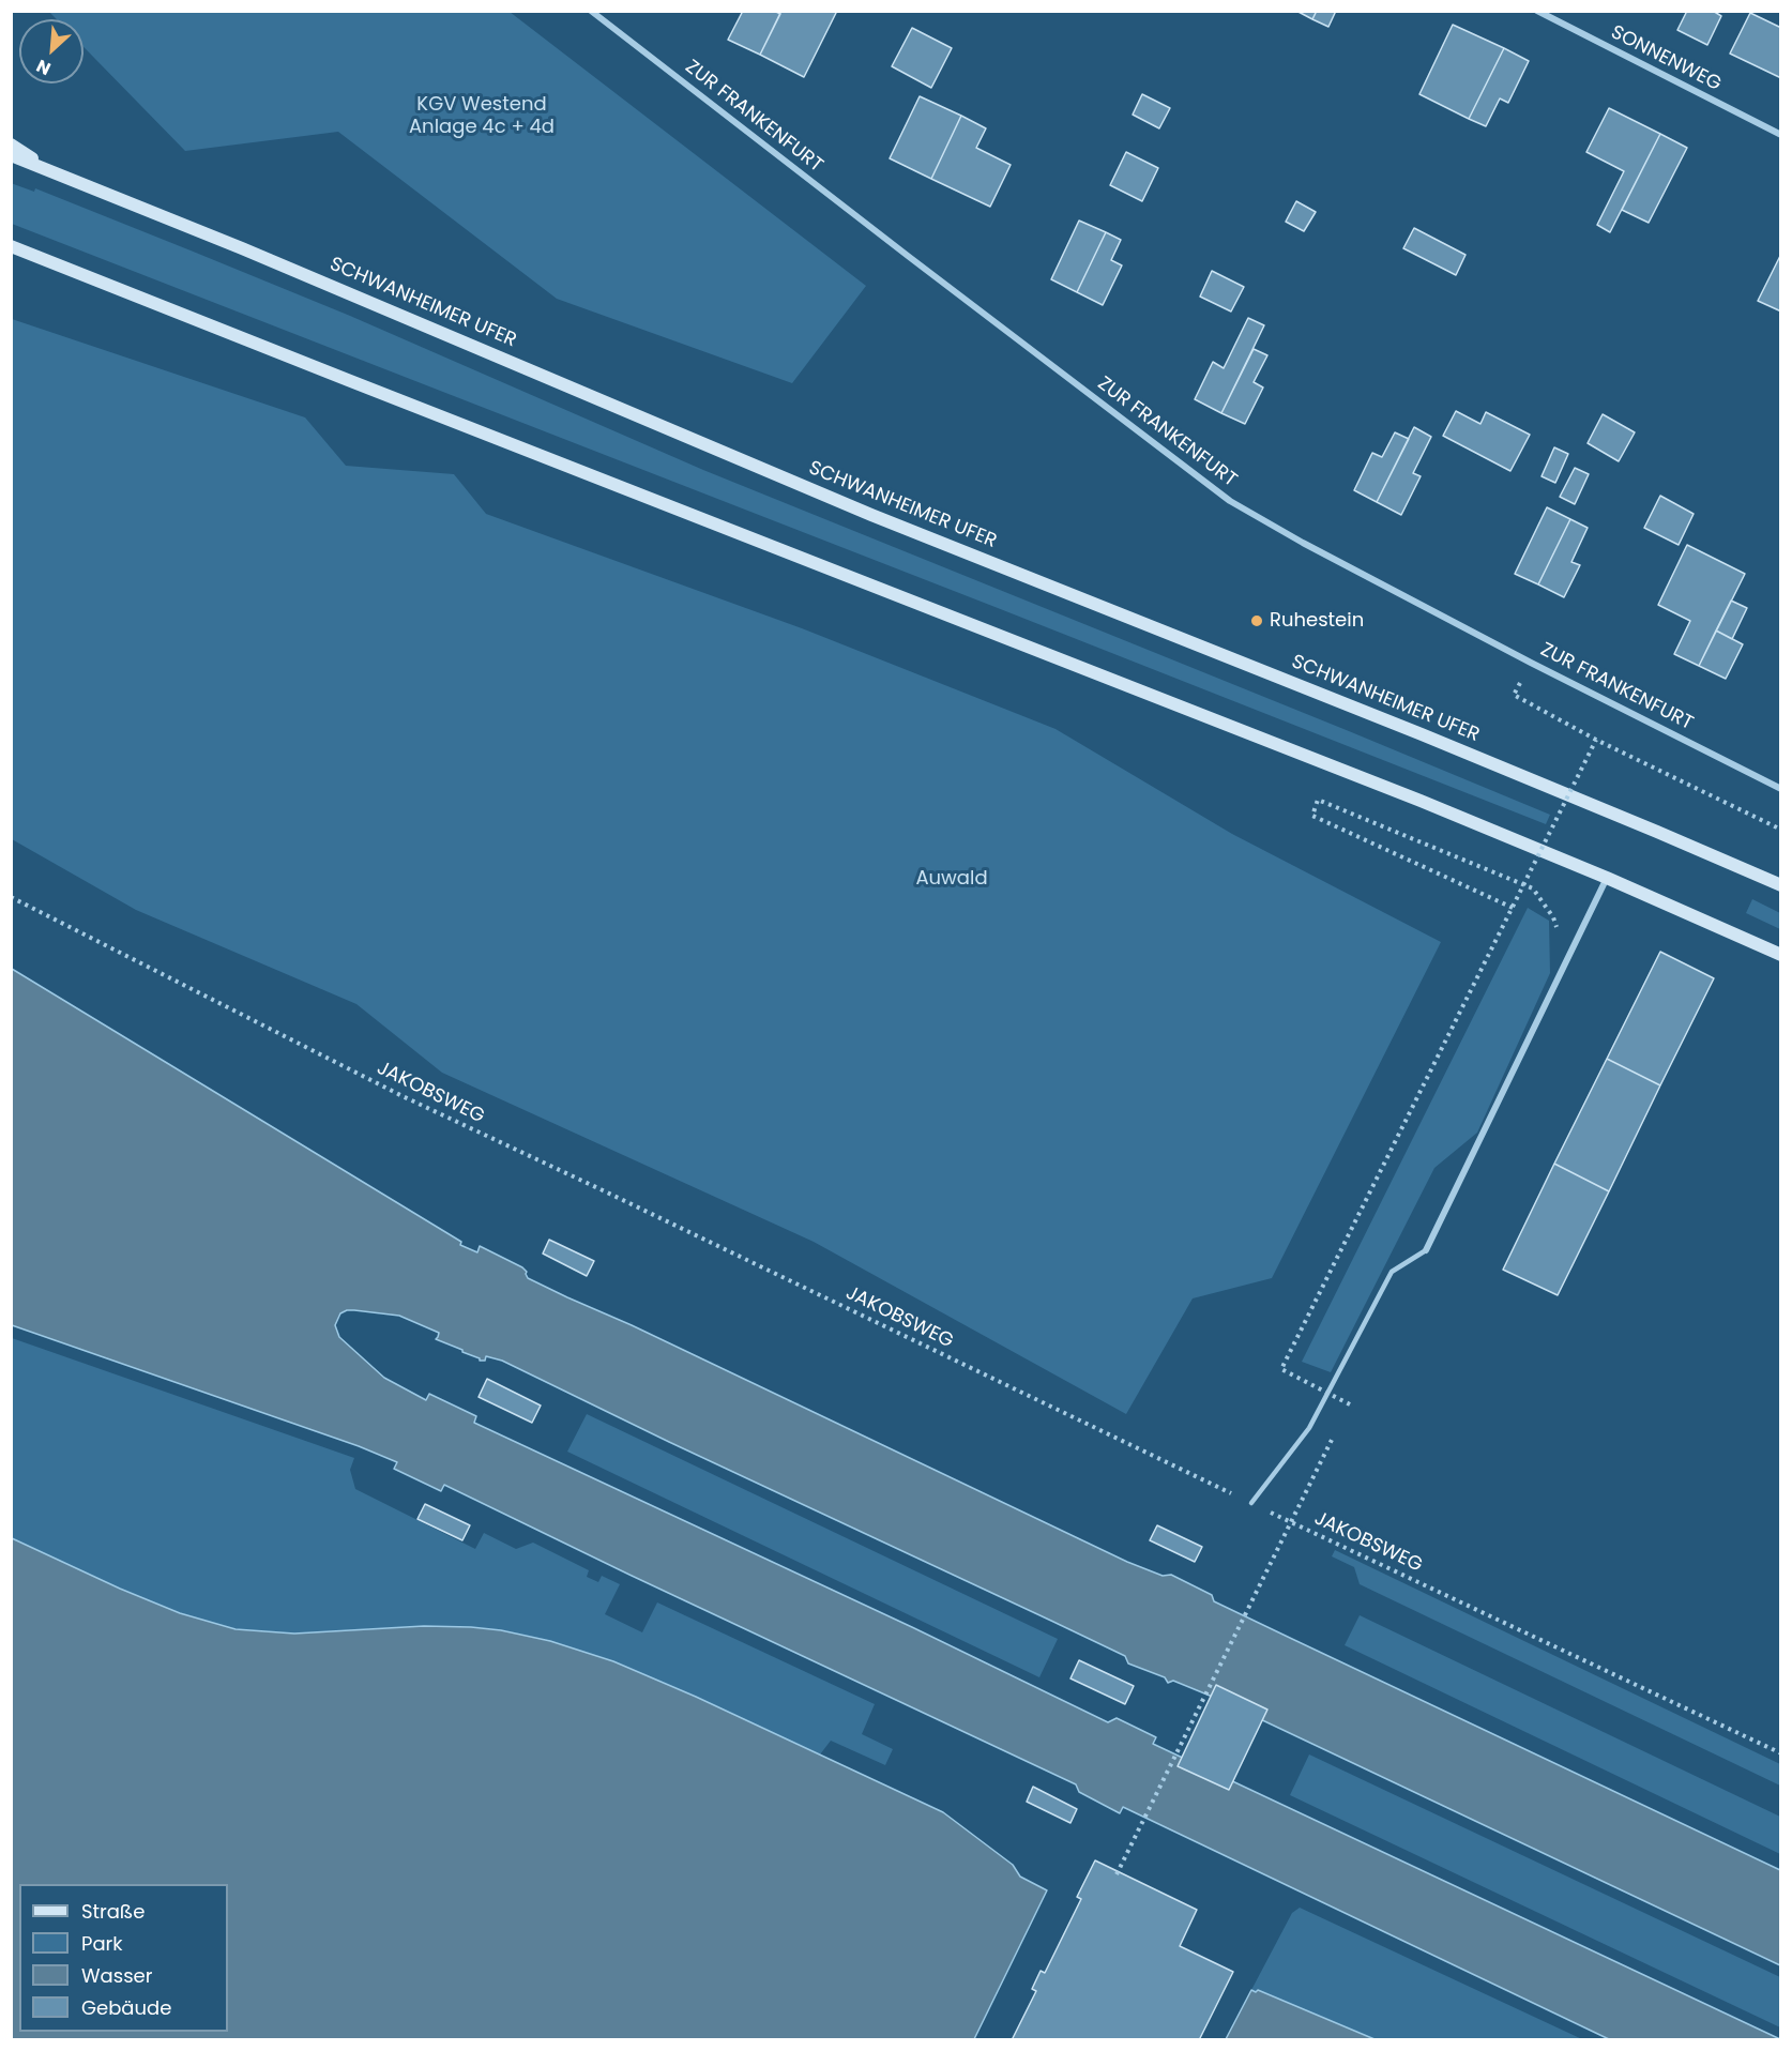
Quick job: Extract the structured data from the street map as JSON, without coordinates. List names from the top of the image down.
{
  "streets": {
    "main road": ["SCHWANHEIMER UFER"],
    "street": ["SONNENWEG", "ZUR FRANKENFURT"],
    "path": ["JAKOBSWEG"]
  },
  "parks": ["KGV Westend Anlage 4c + 4d", "Auwald"],
  "places": ["Ruhestein"],
  "legend": [
    "Straße",
    "Park",
    "Wasser",
    "Gebäude"
  ],
  "north": "bottom left"
}
